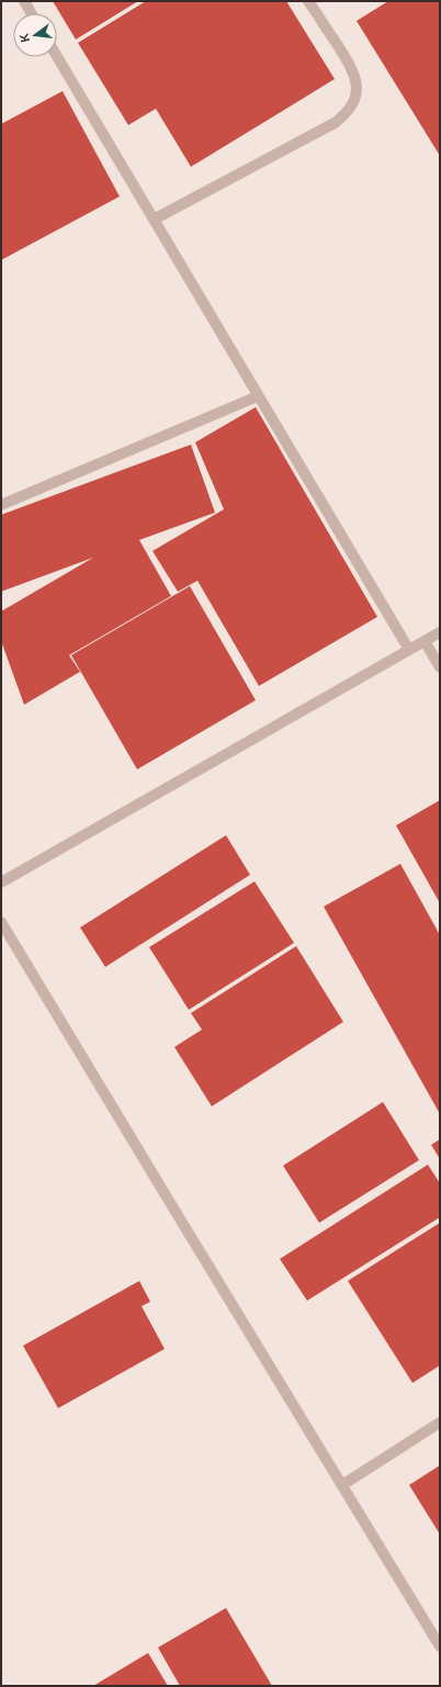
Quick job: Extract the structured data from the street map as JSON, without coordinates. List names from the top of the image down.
{
  "north": "left"
}
